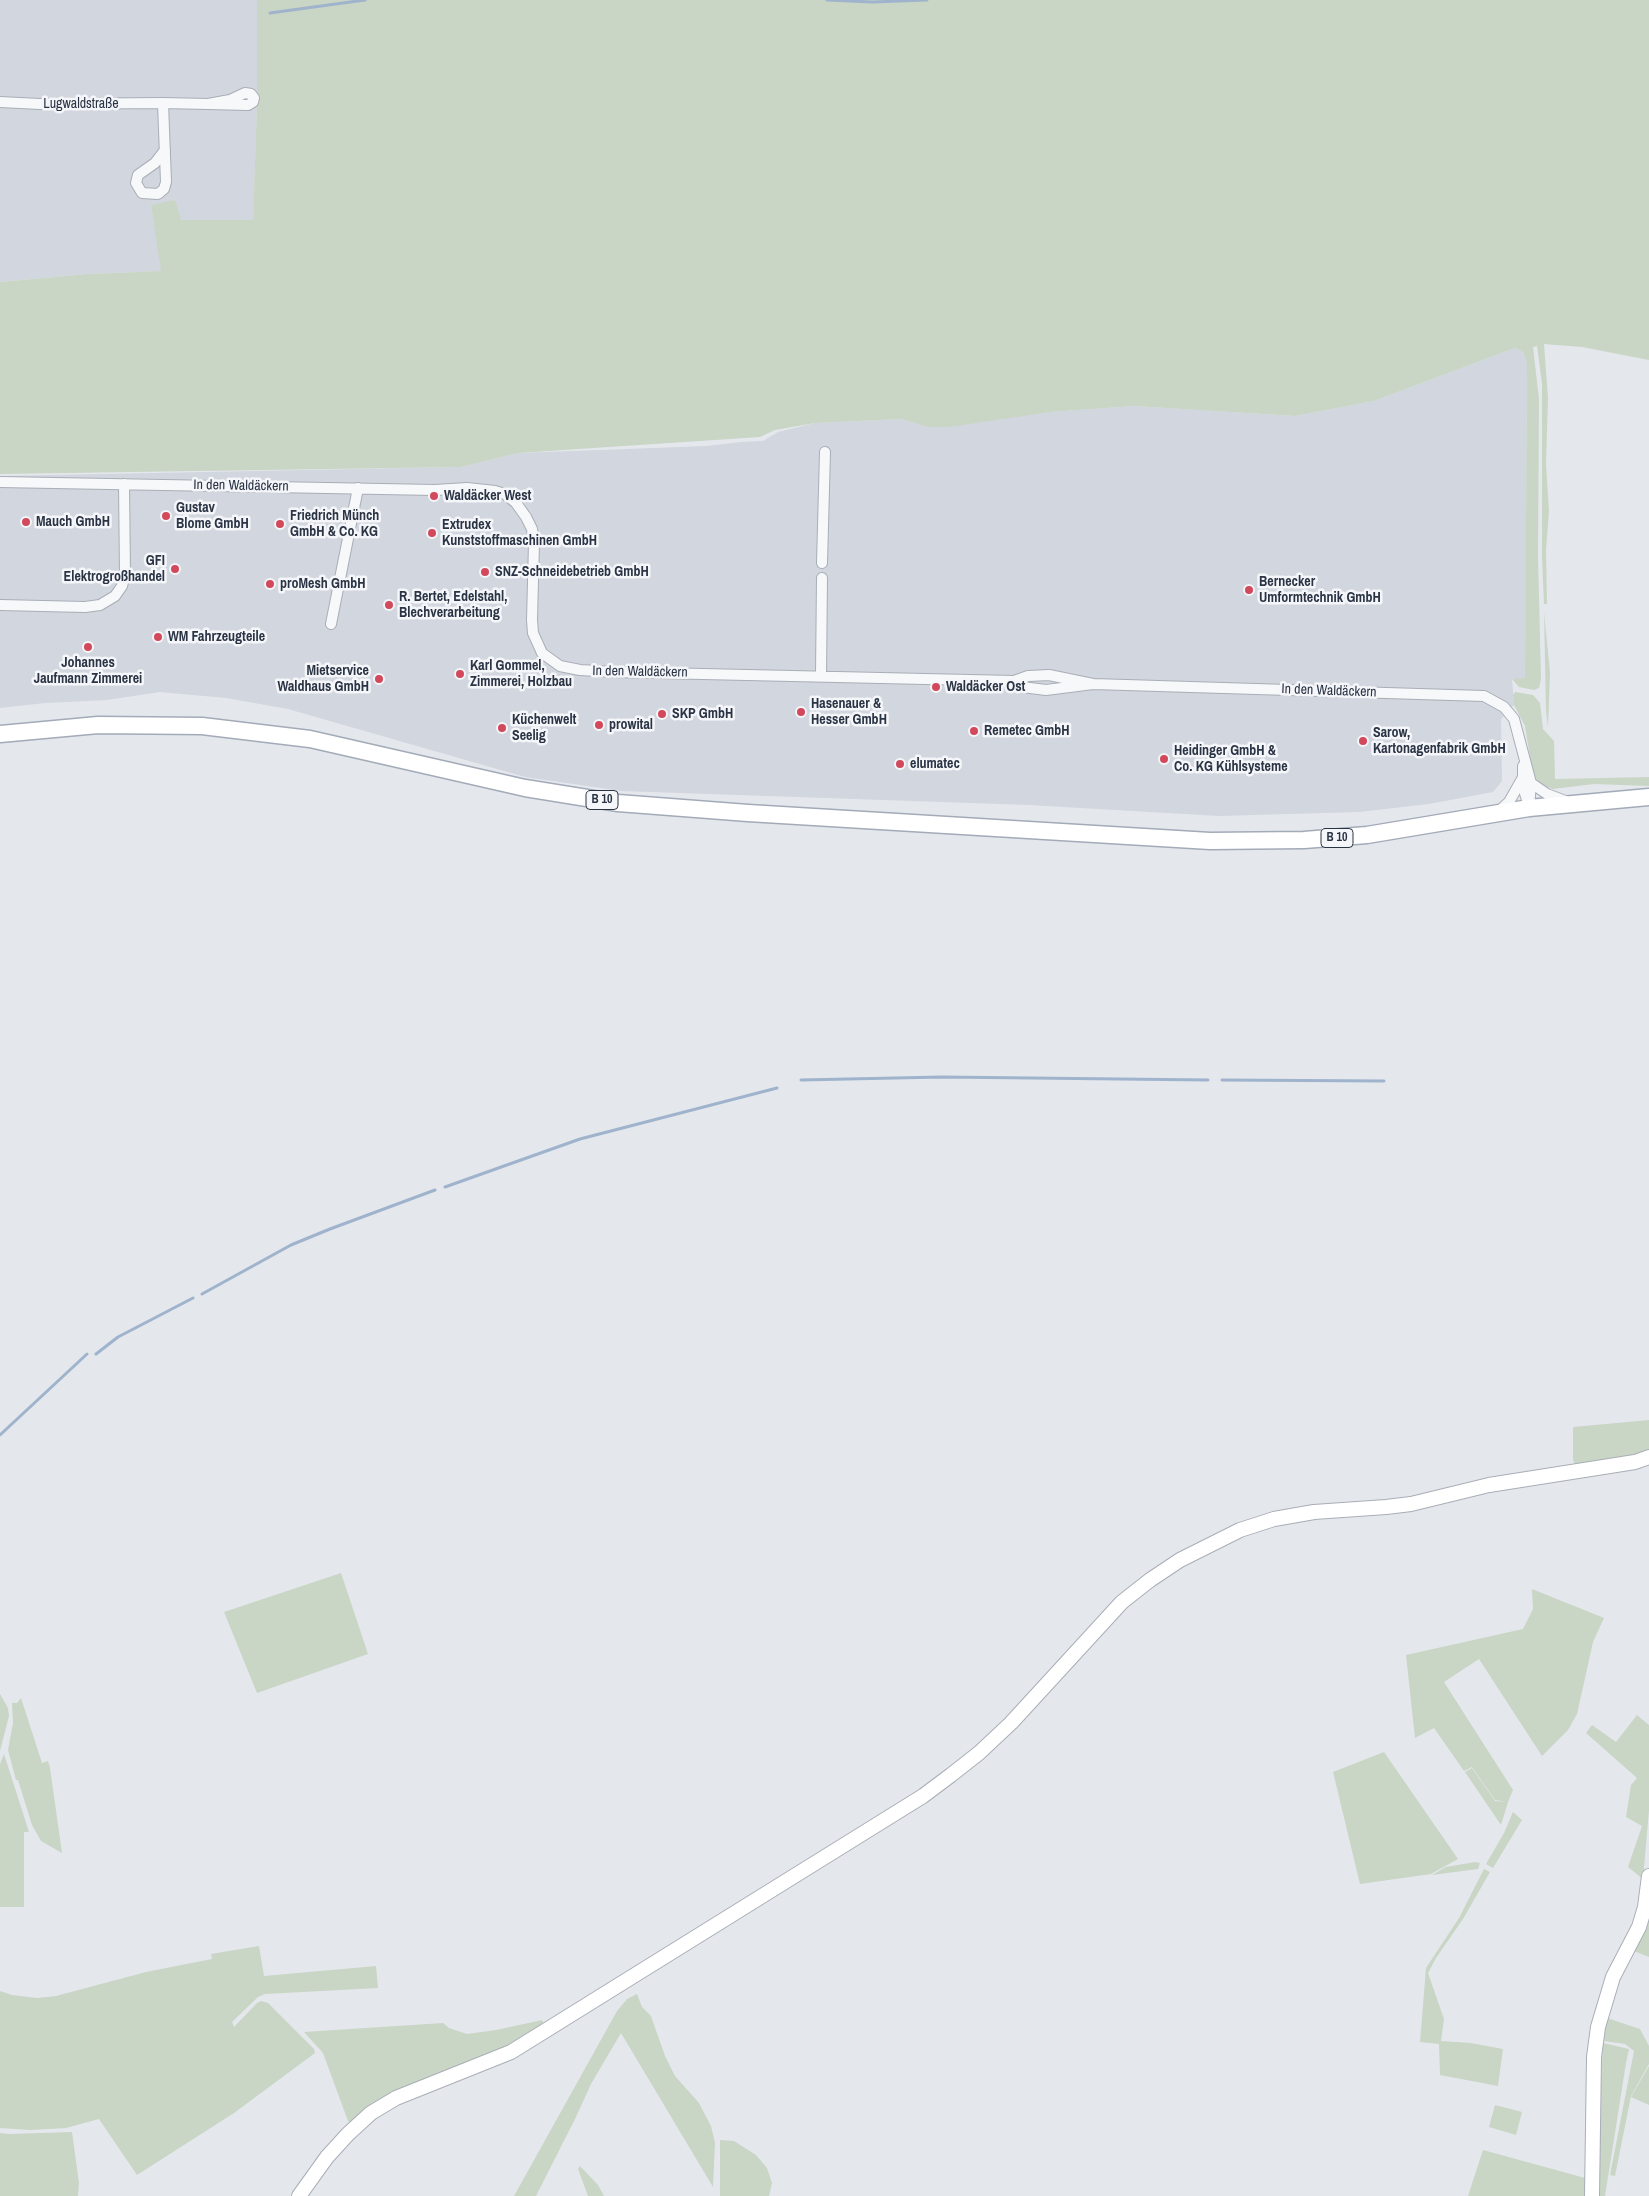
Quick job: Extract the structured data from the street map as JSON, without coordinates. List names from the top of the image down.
{
  "streets": {
    "main road": ["B 10"],
    "street": ["Lugwaldstraße", "In den Waldäckern"]
  },
  "crossings": [
    ["In den Waldäckern", "B 10"]
  ],
  "places": [
    "Waldäcker West",
    "Gustav Blome GmbH",
    "Mauch GmbH",
    "Friedrich Münch GmbH & Co. KG",
    "Extrudex Kunststoffmaschinen GmbH",
    "GFI Elektrogroßhandel",
    "SNZ-Schneidebetrieb GmbH",
    "proMesh GmbH",
    "Bernecker Umformtechnik GmbH",
    "R. Bertet, Edelstahl, Blechverarbeitung",
    "WM Fahrzeugteile",
    "Johannes Jaufmann Zimmerei",
    "Karl Gommel, Zimmerei, Holzbau",
    "Mietservice Waldhaus GmbH",
    "Waldäcker Ost",
    "Hasenauer & Hesser GmbH",
    "SKP GmbH",
    "prowital",
    "Küchenwelt Seelig",
    "Remetec GmbH",
    "Sarow, Kartonagenfabrik GmbH",
    "Heidinger GmbH & Co. KG Kühlsysteme",
    "elumatec"
  ]
}
